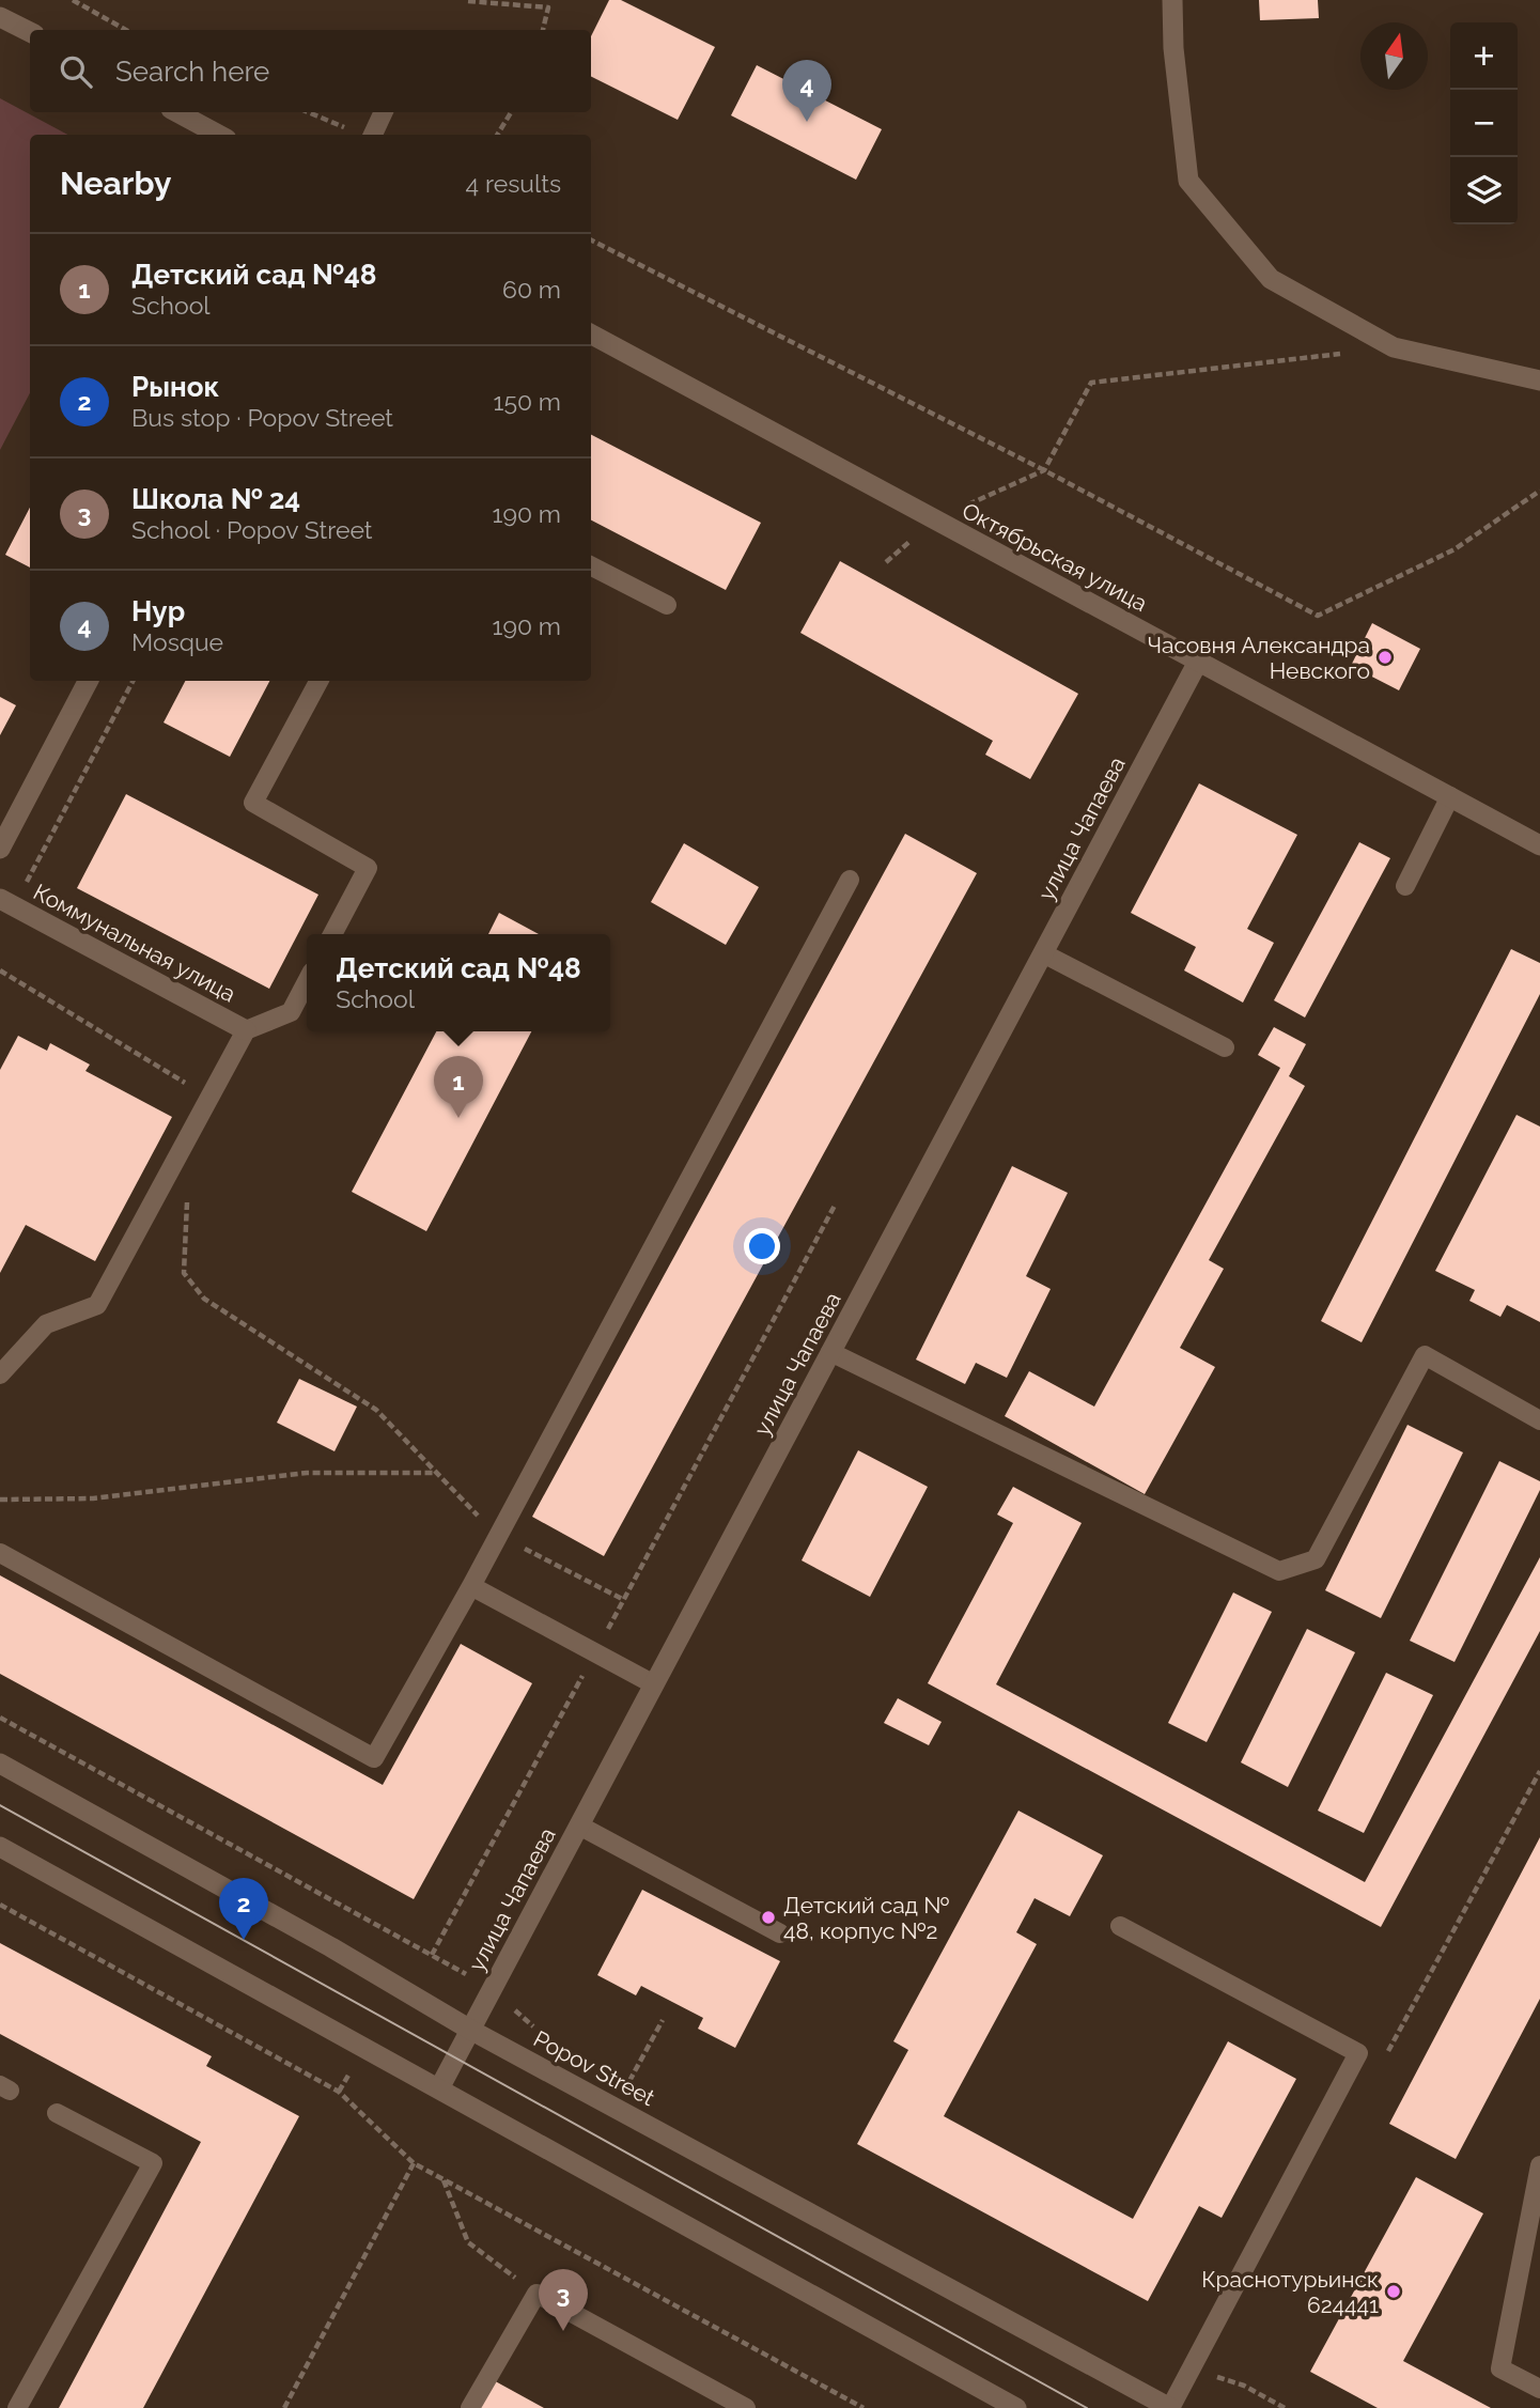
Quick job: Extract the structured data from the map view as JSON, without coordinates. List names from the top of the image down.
{
  "streets": {
    "street": [
      "Октябрьская улица",
      "улица Чапаева",
      "Коммунальная улица",
      "Popov Street"
    ]
  },
  "crossings": [
    ["Октябрьская улица", "улица Чапаева"],
    ["улица Чапаева", "Popov Street"]
  ],
  "places": ["Часовня Александра Невского", "Детский сад № 48, корпус №2", "Краснотурьинск 624441"],
  "north": "top",
  "page": {
    "map_buttons": ["+", "−"],
    "search": "Search here",
    "pins": [
      "4",
      "1",
      "2",
      "3"
    ],
    "heading": ["Nearby", "4 results"],
    "list": [
      {
        "mark": "1",
        "name": "Детский сад №48",
        "note": "School",
        "value": "60 m"
      },
      {
        "mark": "2",
        "name": "Рынок",
        "note": "Bus stop · Popov Street",
        "value": "150 m"
      },
      {
        "mark": "3",
        "name": "Школа № 24",
        "note": "School · Popov Street",
        "value": "190 m"
      },
      {
        "mark": "4",
        "name": "Нур",
        "note": "Mosque",
        "value": "190 m"
      }
    ],
    "popup": ["Детский сад №48", "School"]
  }
}
